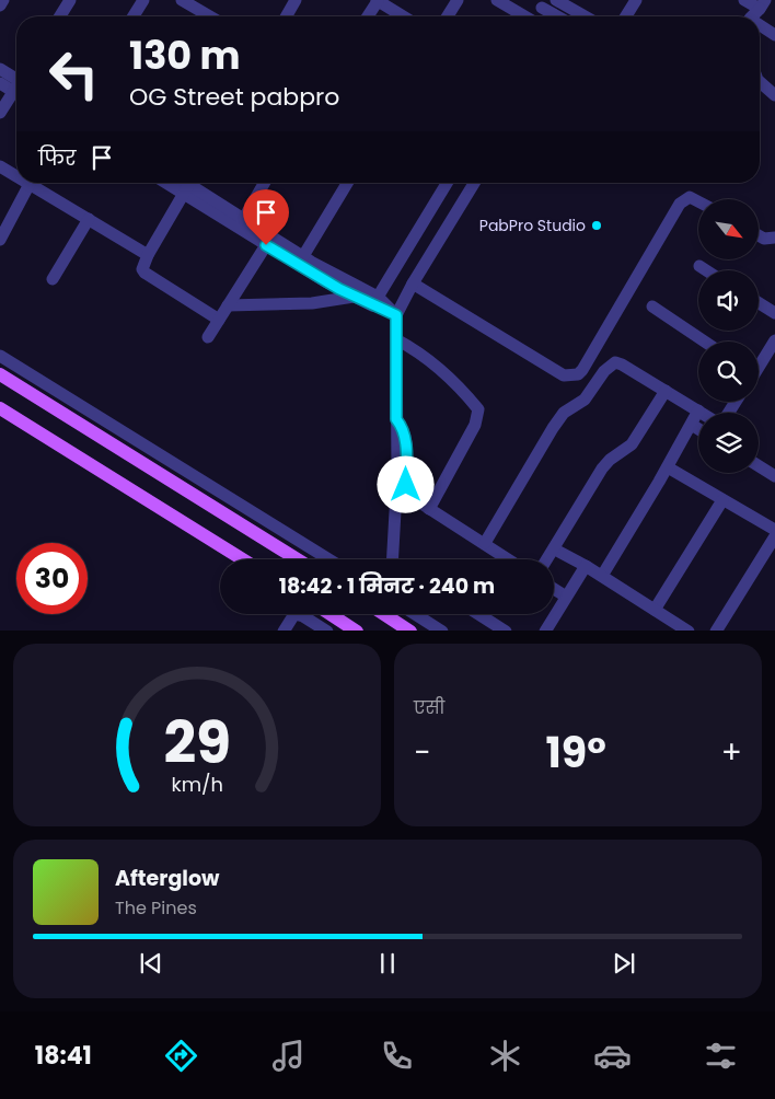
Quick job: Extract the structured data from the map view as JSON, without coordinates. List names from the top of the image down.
{
  "places": ["PabPro Studio"],
  "north": "bottom right",
  "page": {
    "turn": ["130 m", "OG Street pabpro"],
    "then": "फिर",
    "limit": "30",
    "trip": "18:42 · 1 मिनट · 240 m",
    "tile": "एसी",
    "heat": ["−", "19°", "+"],
    "song": ["Afterglow", "The Pines"],
    "tabs": "18:41",
    "gauge": ["29", "km/h"]
  }
}
